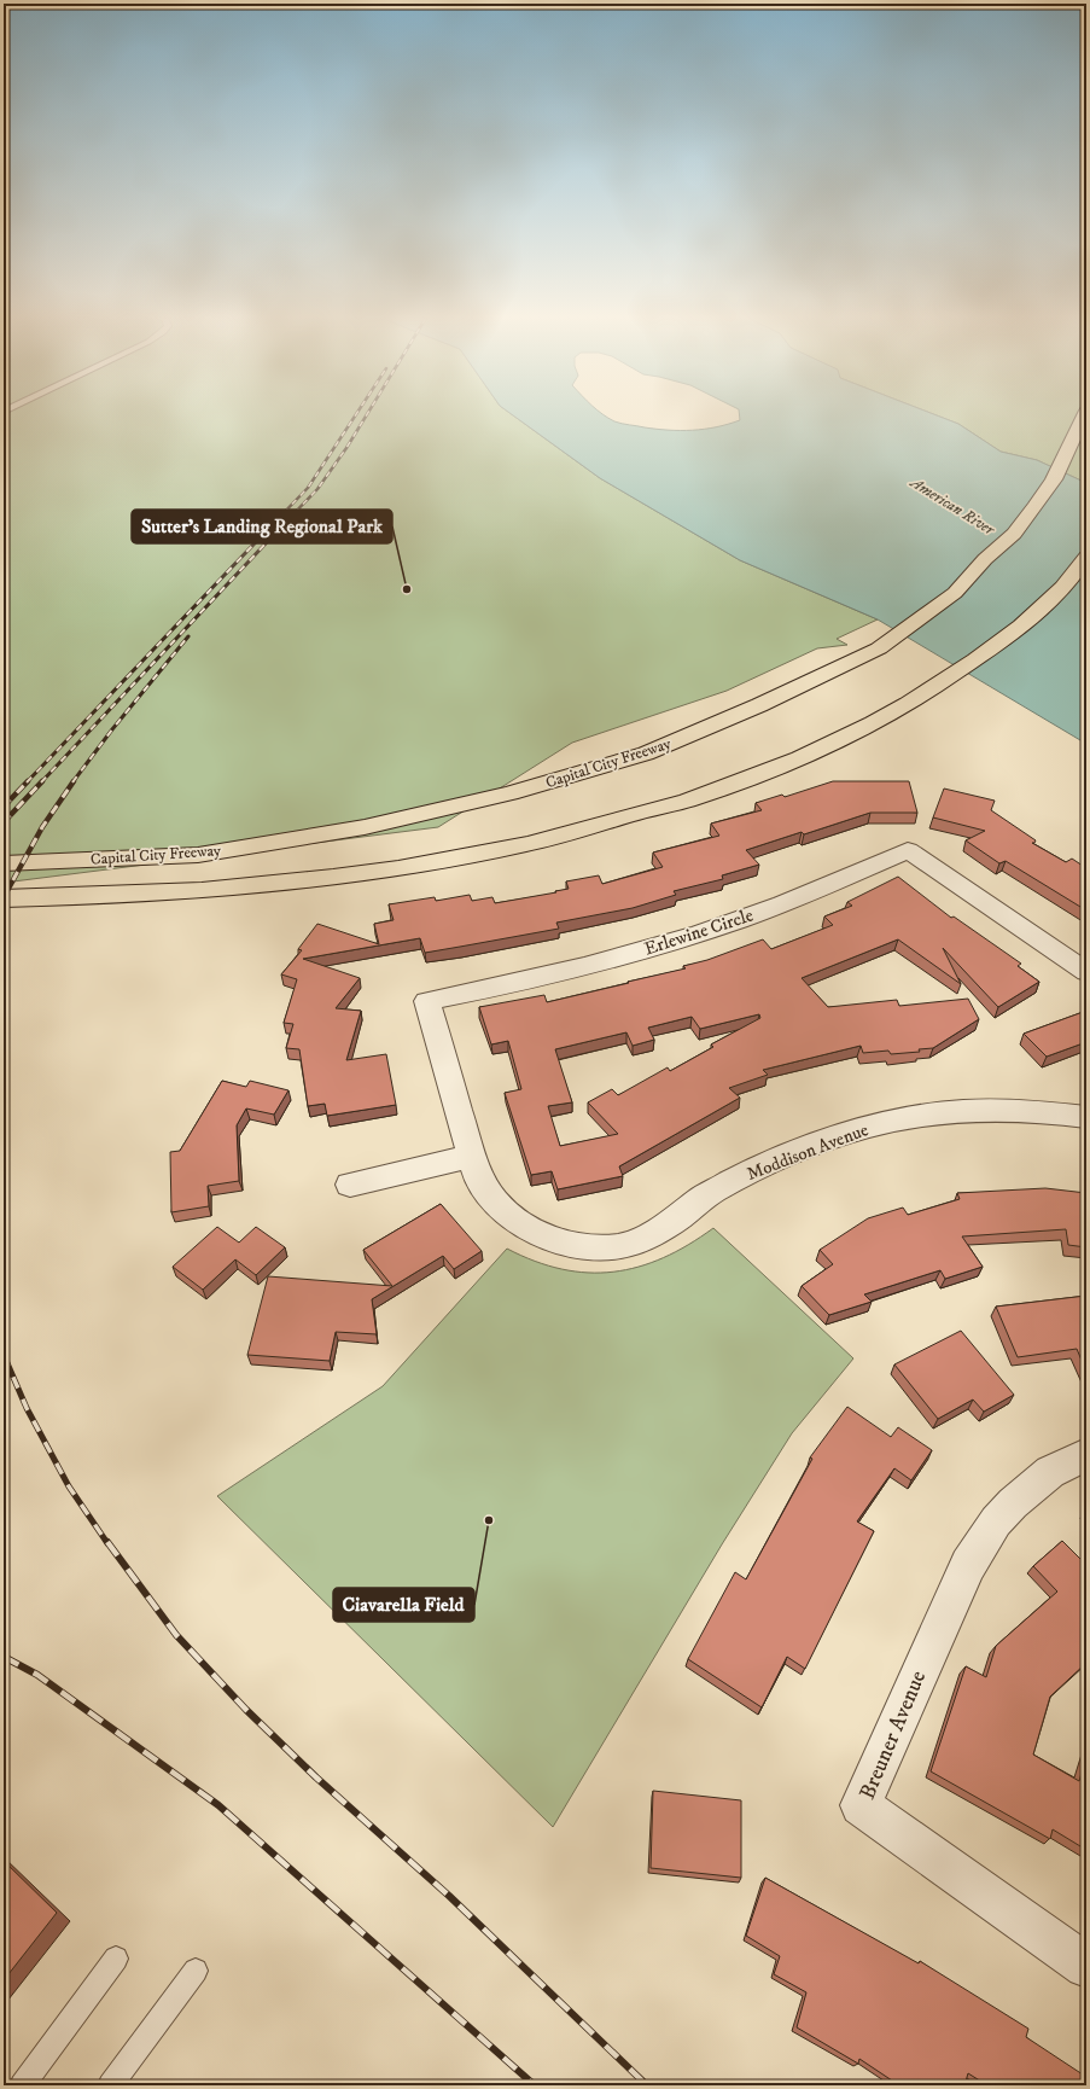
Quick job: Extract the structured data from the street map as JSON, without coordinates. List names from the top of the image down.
{
  "streets": {
    "highway": ["Capital City Freeway"],
    "street": ["Erlewine Circle", "Moddison Avenue", "Breuner Avenue"]
  },
  "crossings": [
    ["Erlewine Circle", "Moddison Avenue"]
  ],
  "water": ["American River"],
  "places": ["Sutter's Landing Regional Park", "Ciavarella Field"]
}
